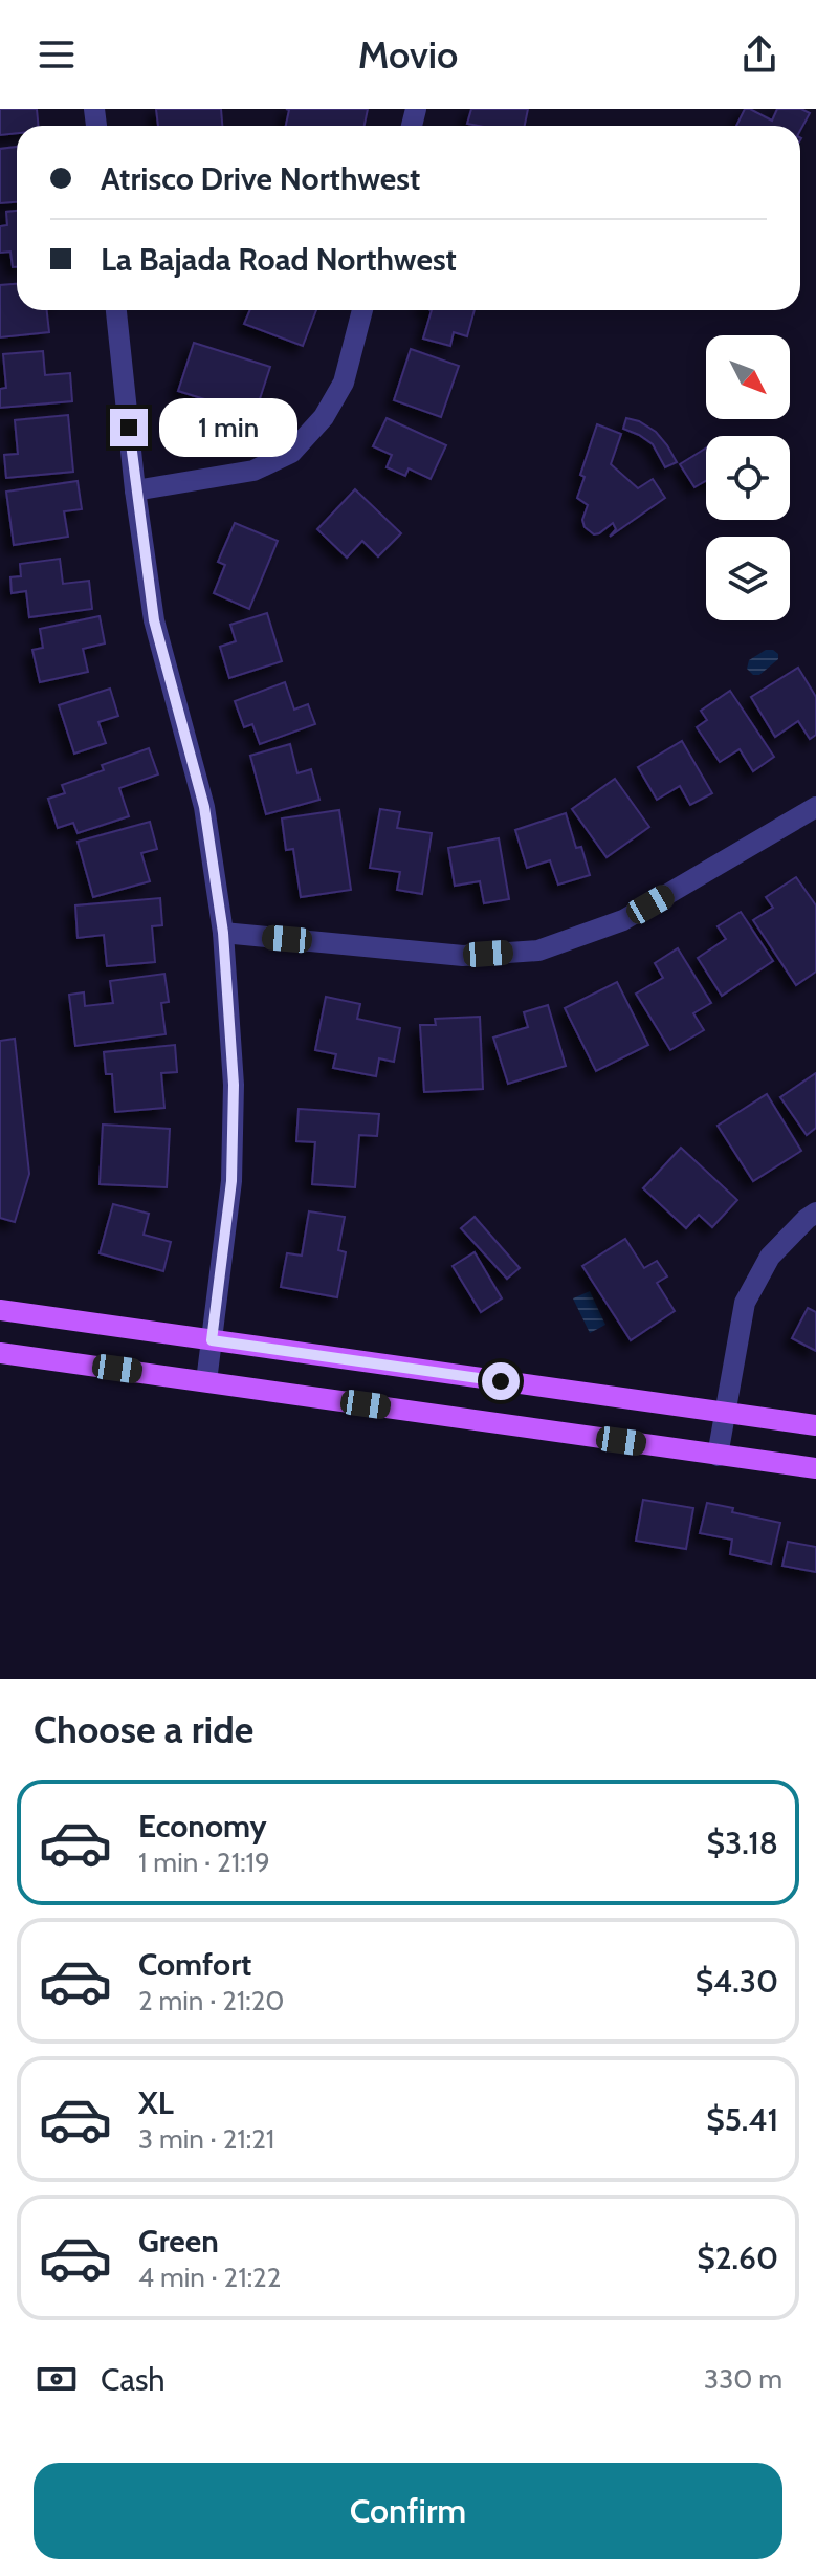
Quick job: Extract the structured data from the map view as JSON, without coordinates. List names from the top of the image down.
{
  "north": "bottom right",
  "page": {
    "header": "Movio",
    "banner": ["Atrisco Drive Northwest", "La Bajada Road Northwest"],
    "bubble": "1 min",
    "heading": "Choose a ride",
    "list": [
      {
        "name": "Economy",
        "note": "1 min · 21:19",
        "value": "$3.18"
      },
      {
        "name": "Comfort",
        "note": "2 min · 21:20",
        "value": "$4.30"
      },
      {
        "name": "XL",
        "note": "3 min · 21:21",
        "value": "$5.41"
      },
      {
        "name": "Green",
        "note": "4 min · 21:22",
        "value": "$2.60"
      }
    ],
    "pay": ["Cash", "330 m"],
    "buttons": "Confirm"
  }
}
